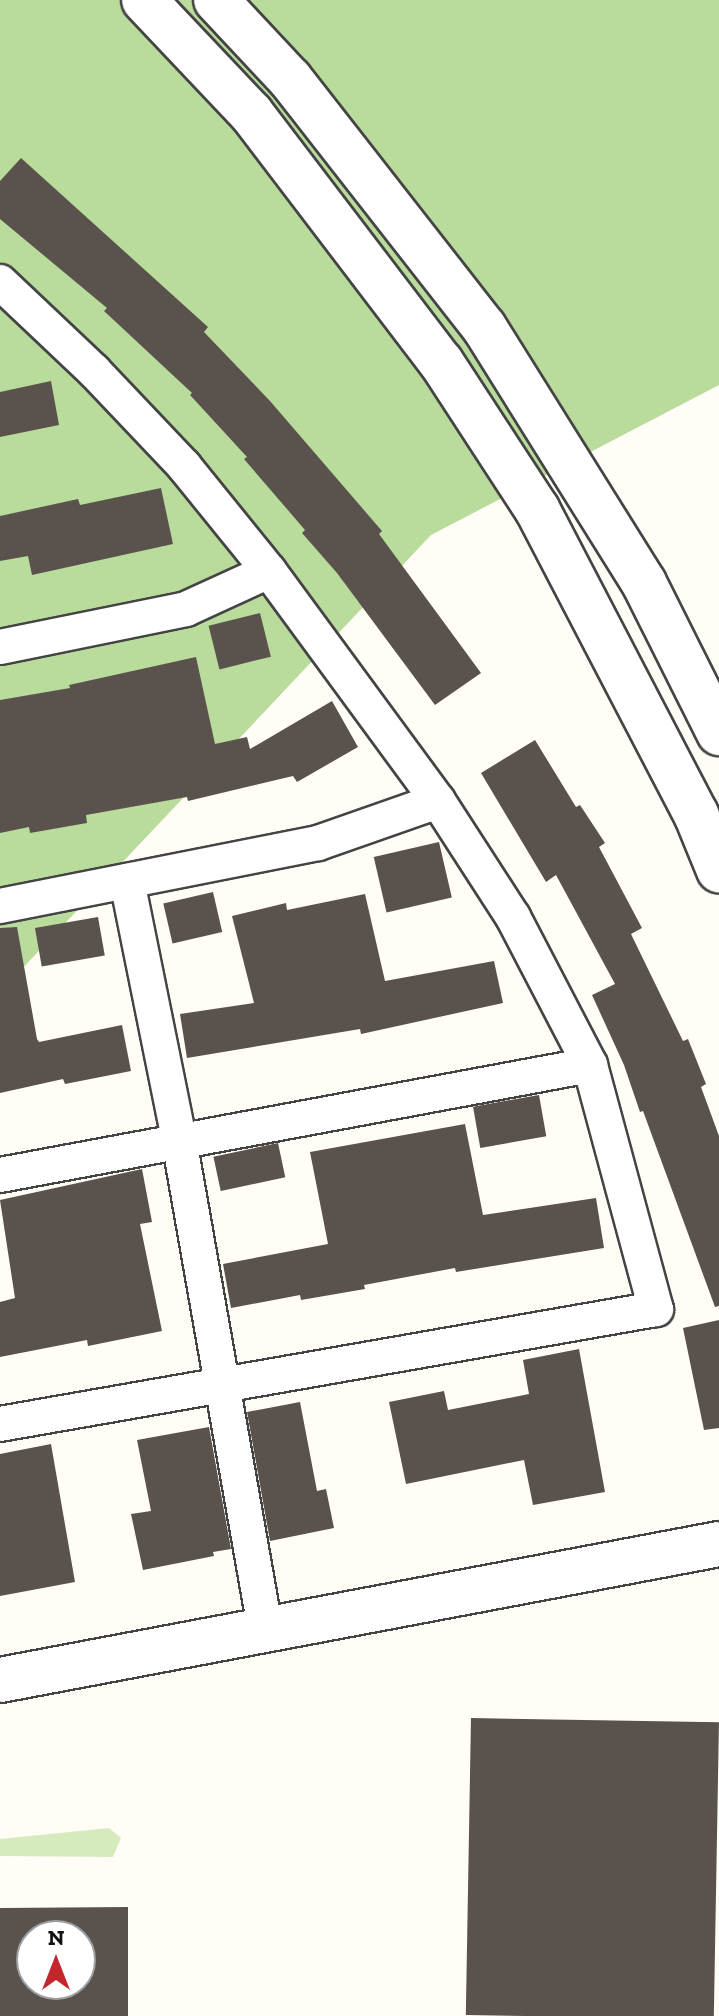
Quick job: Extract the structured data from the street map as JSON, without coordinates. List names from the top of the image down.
{
  "north": "top"
}
